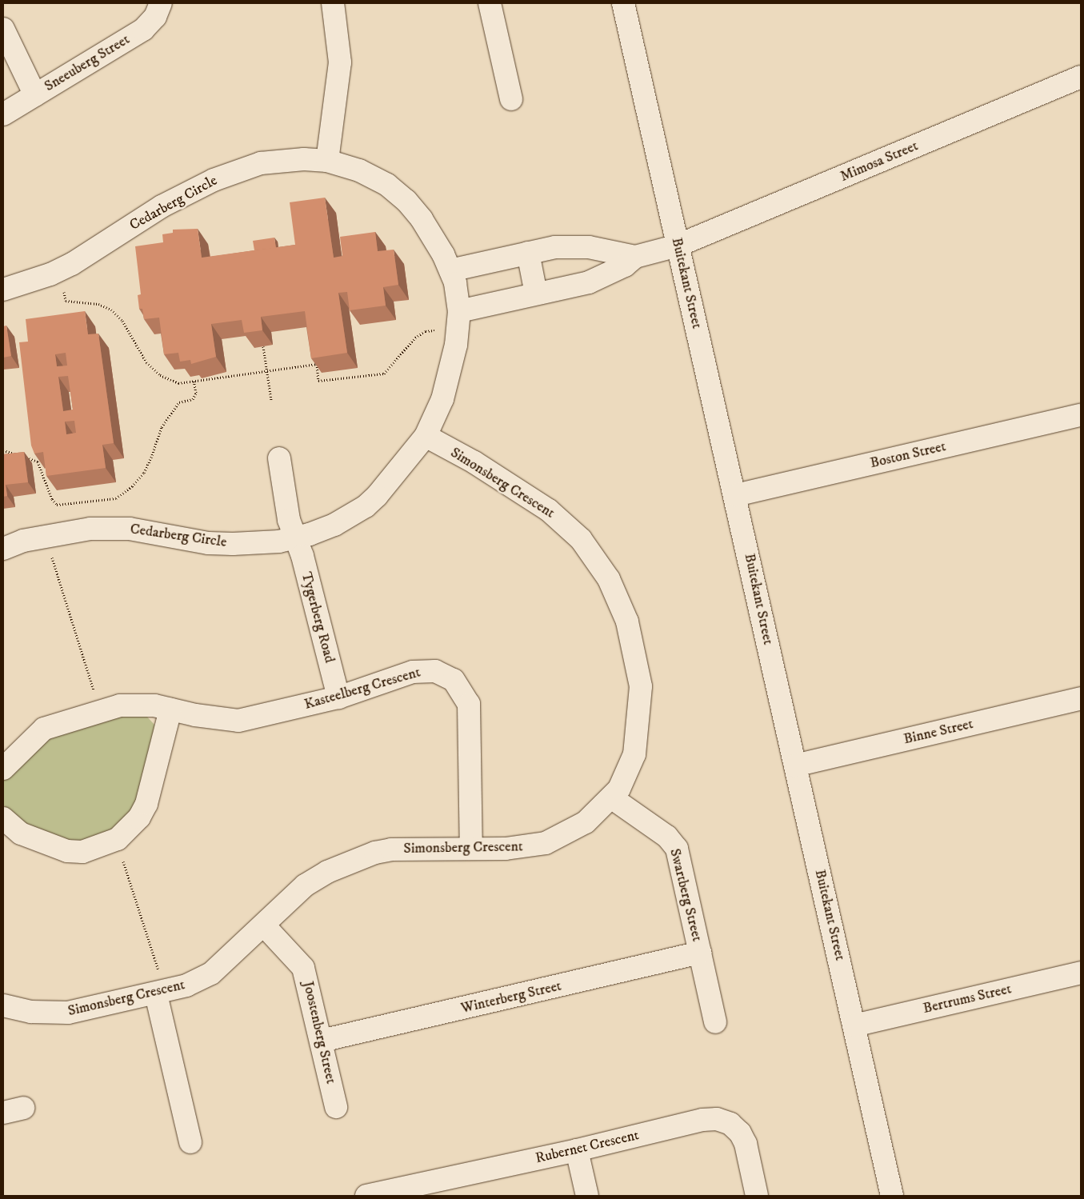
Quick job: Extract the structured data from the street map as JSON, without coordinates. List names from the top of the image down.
{
  "streets": {
    "street": [
      "Sneeuberg Street",
      "Mimosa Street",
      "Cedarberg Circle",
      "Buitekant Street",
      "Boston Street",
      "Simonsberg Crescent",
      "Tygerberg Road",
      "Kasteelberg Crescent",
      "Binne Street",
      "Swartberg Street",
      "Winterberg Street",
      "Bertrums Street",
      "Joostenberg Street",
      "Rubernet Crescent"
    ]
  },
  "crossings": [
    ["Mimosa Street", "Buitekant Street"],
    ["Cedarberg Circle", "Simonsberg Crescent"],
    ["Cedarberg Circle", "Tygerberg Road"],
    ["Buitekant Street", "Boston Street"],
    ["Buitekant Street", "Binne Street"],
    ["Buitekant Street", "Bertrums Street"],
    ["Simonsberg Crescent", "Kasteelberg Crescent"],
    ["Simonsberg Crescent", "Swartberg Street"],
    ["Simonsberg Crescent", "Joostenberg Street"],
    ["Tygerberg Road", "Kasteelberg Crescent"],
    ["Swartberg Street", "Winterberg Street"],
    ["Winterberg Street", "Joostenberg Street"]
  ]
}
